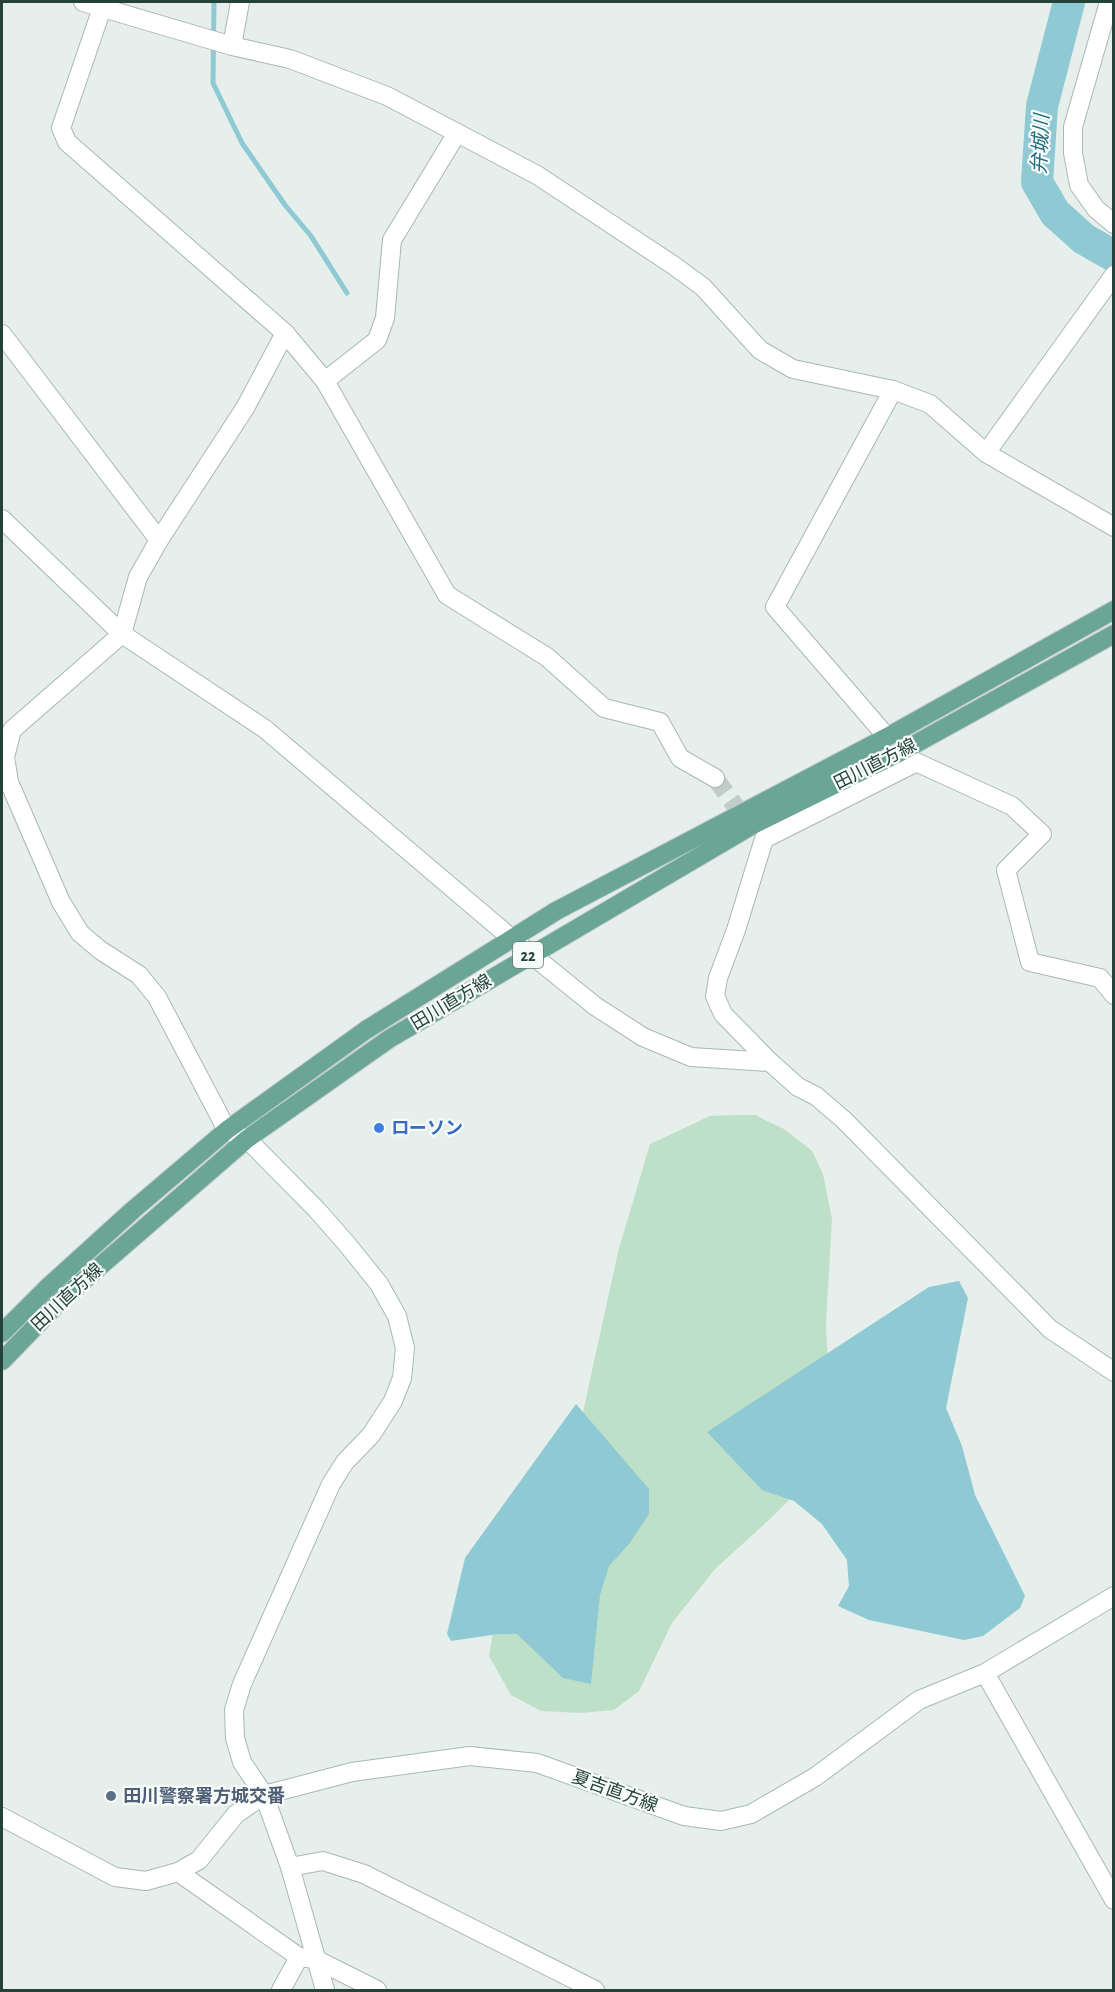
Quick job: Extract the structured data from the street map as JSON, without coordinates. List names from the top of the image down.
{
  "streets": {
    "main road": ["田川直方線", "22"],
    "street": ["夏吉直方線"]
  },
  "water": ["弁城川"],
  "places": ["ローソン", "田川警察署方城交番"]
}
